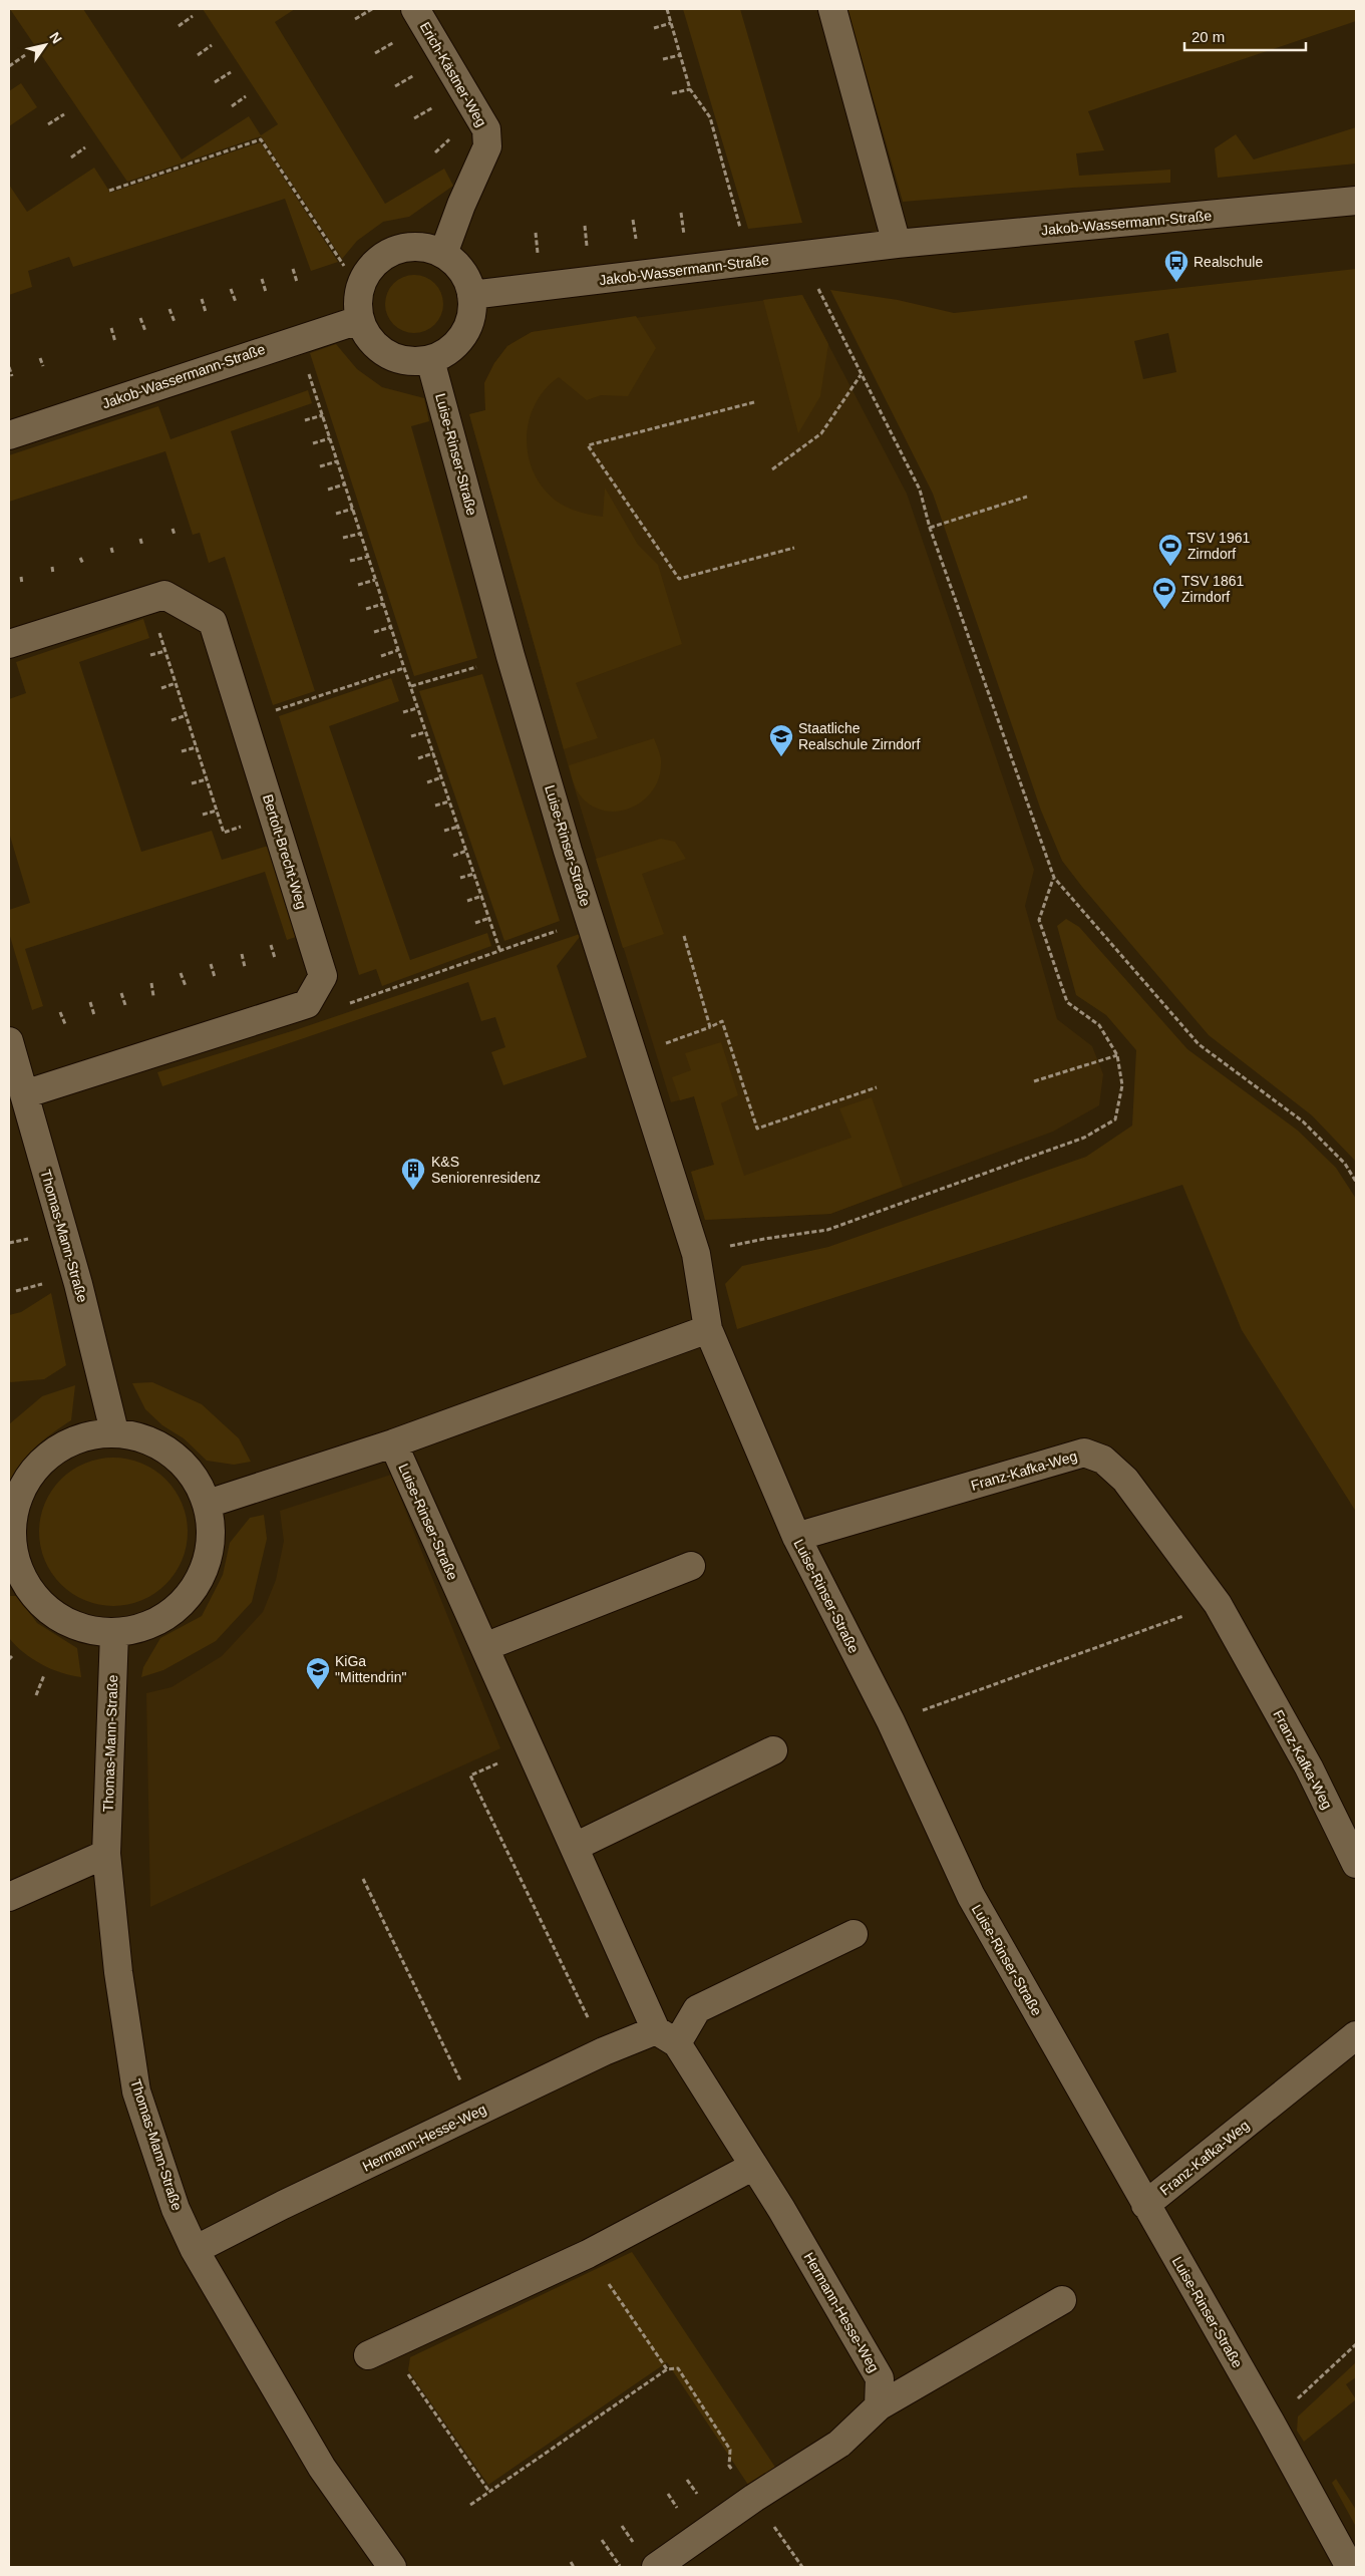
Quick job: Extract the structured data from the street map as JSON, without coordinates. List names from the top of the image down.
{
  "streets": {
    "street": [
      "Erich-Kästner-Weg",
      "Jakob-Wassermann-Straße",
      "Luise-Rinser-Straße",
      "Bertolt-Brecht-Weg",
      "Thomas-Mann-Straße",
      "Franz-Kafka-Weg",
      "Hermann-Hesse-Weg"
    ]
  },
  "crossings": [
    ["Erich-Kästner-Weg", "Jakob-Wassermann-Straße"],
    ["Erich-Kästner-Weg", "Luise-Rinser-Straße"],
    ["Jakob-Wassermann-Straße", "Luise-Rinser-Straße"],
    ["Luise-Rinser-Straße", "Franz-Kafka-Weg"],
    ["Luise-Rinser-Straße", "Hermann-Hesse-Weg"],
    ["Bertolt-Brecht-Weg", "Thomas-Mann-Straße"],
    ["Thomas-Mann-Straße", "Hermann-Hesse-Weg"]
  ],
  "places": {
    "bus stop": ["Realschule"],
    "sports": ["TSV 1961 Zirndorf", "TSV 1861 Zirndorf"],
    "school or university": ["Staatliche Realschule Zirndorf", "KiGa \"Mittendrin\""],
    "building": ["K&S Seniorenresidenz"]
  },
  "scale_bar": "20 m",
  "north": "top right"
}
